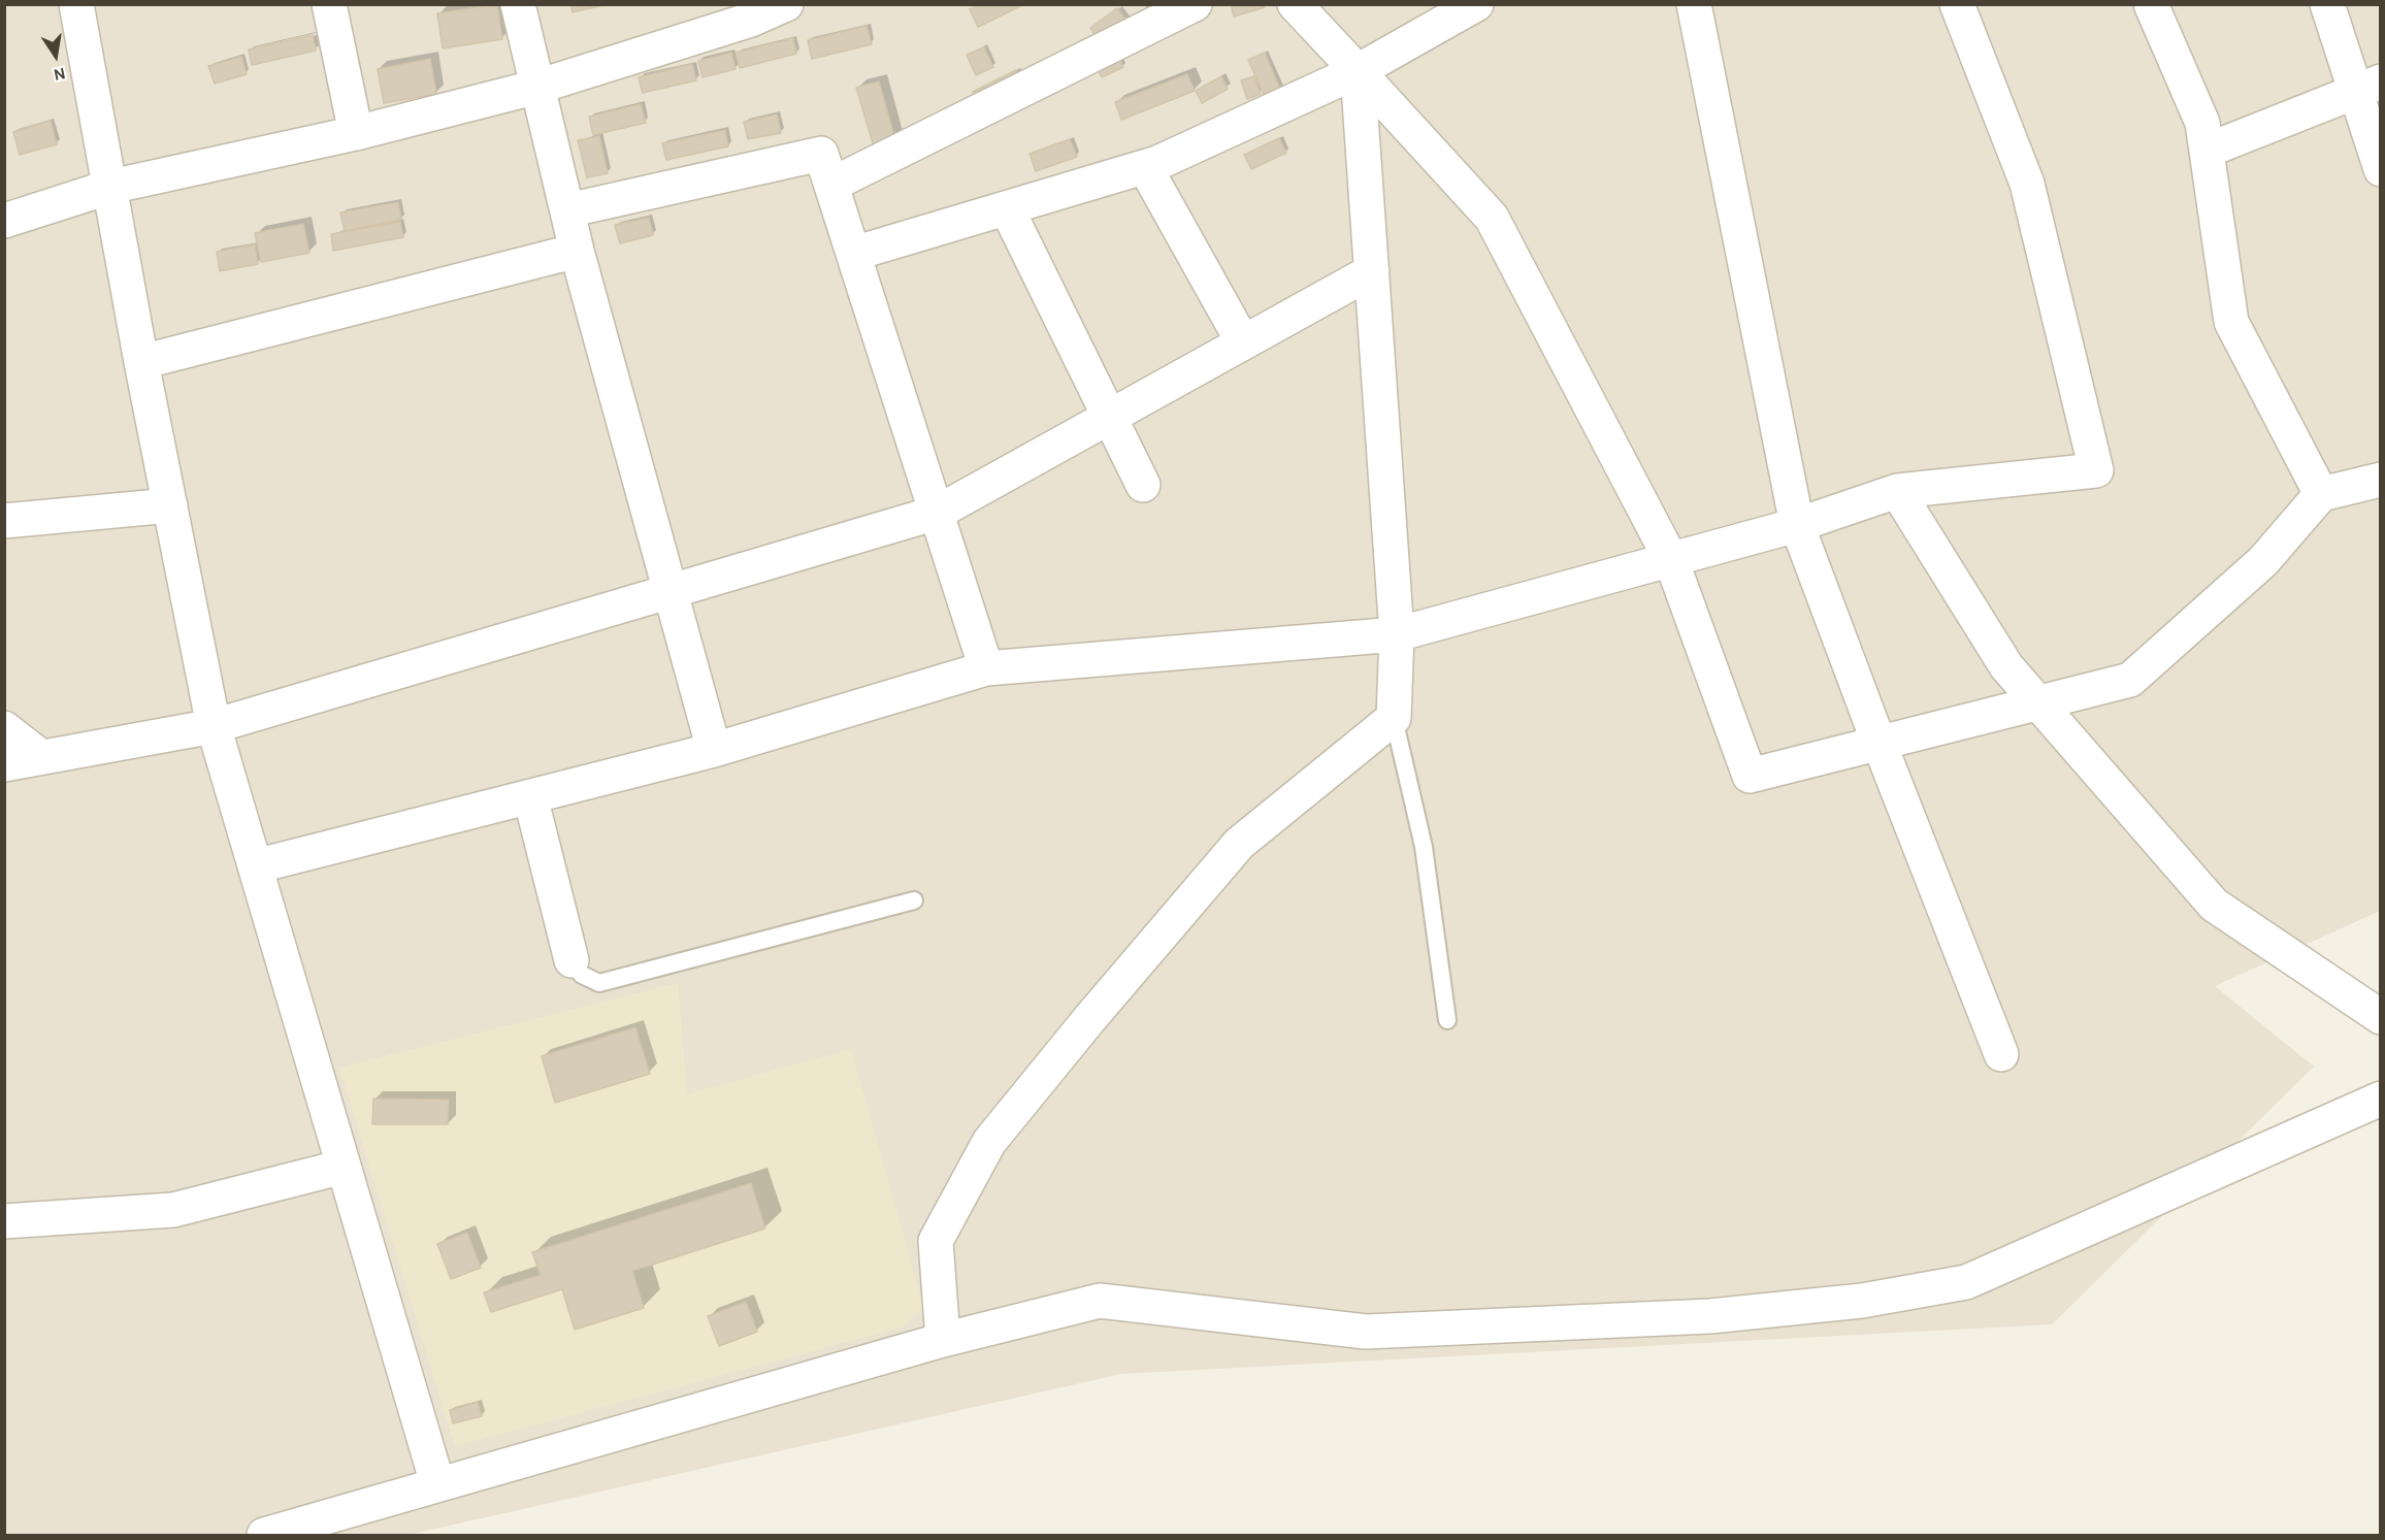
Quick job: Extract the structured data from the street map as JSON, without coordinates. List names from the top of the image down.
{
  "north": "bottom"
}
